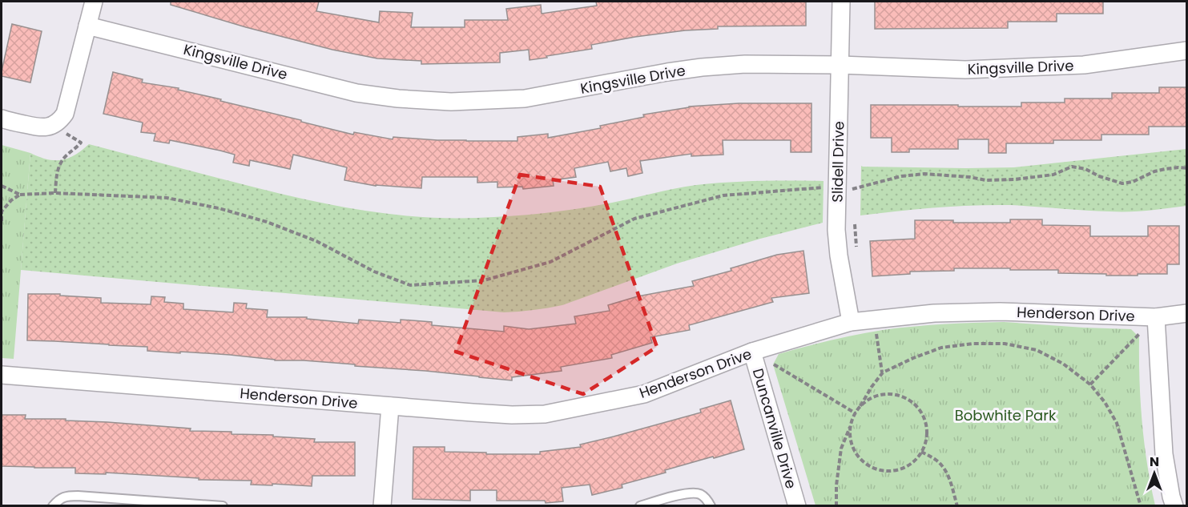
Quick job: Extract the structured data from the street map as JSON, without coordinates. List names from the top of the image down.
{
  "streets": {
    "street": [
      "Kingsville Drive",
      "Slidell Drive",
      "Henderson Drive",
      "Duncanville Drive"
    ]
  },
  "crossings": [
    ["Kingsville Drive", "Slidell Drive"],
    ["Slidell Drive", "Henderson Drive"],
    ["Henderson Drive", "Duncanville Drive"]
  ],
  "parks": ["Bobwhite Park"],
  "north": "top"
}
